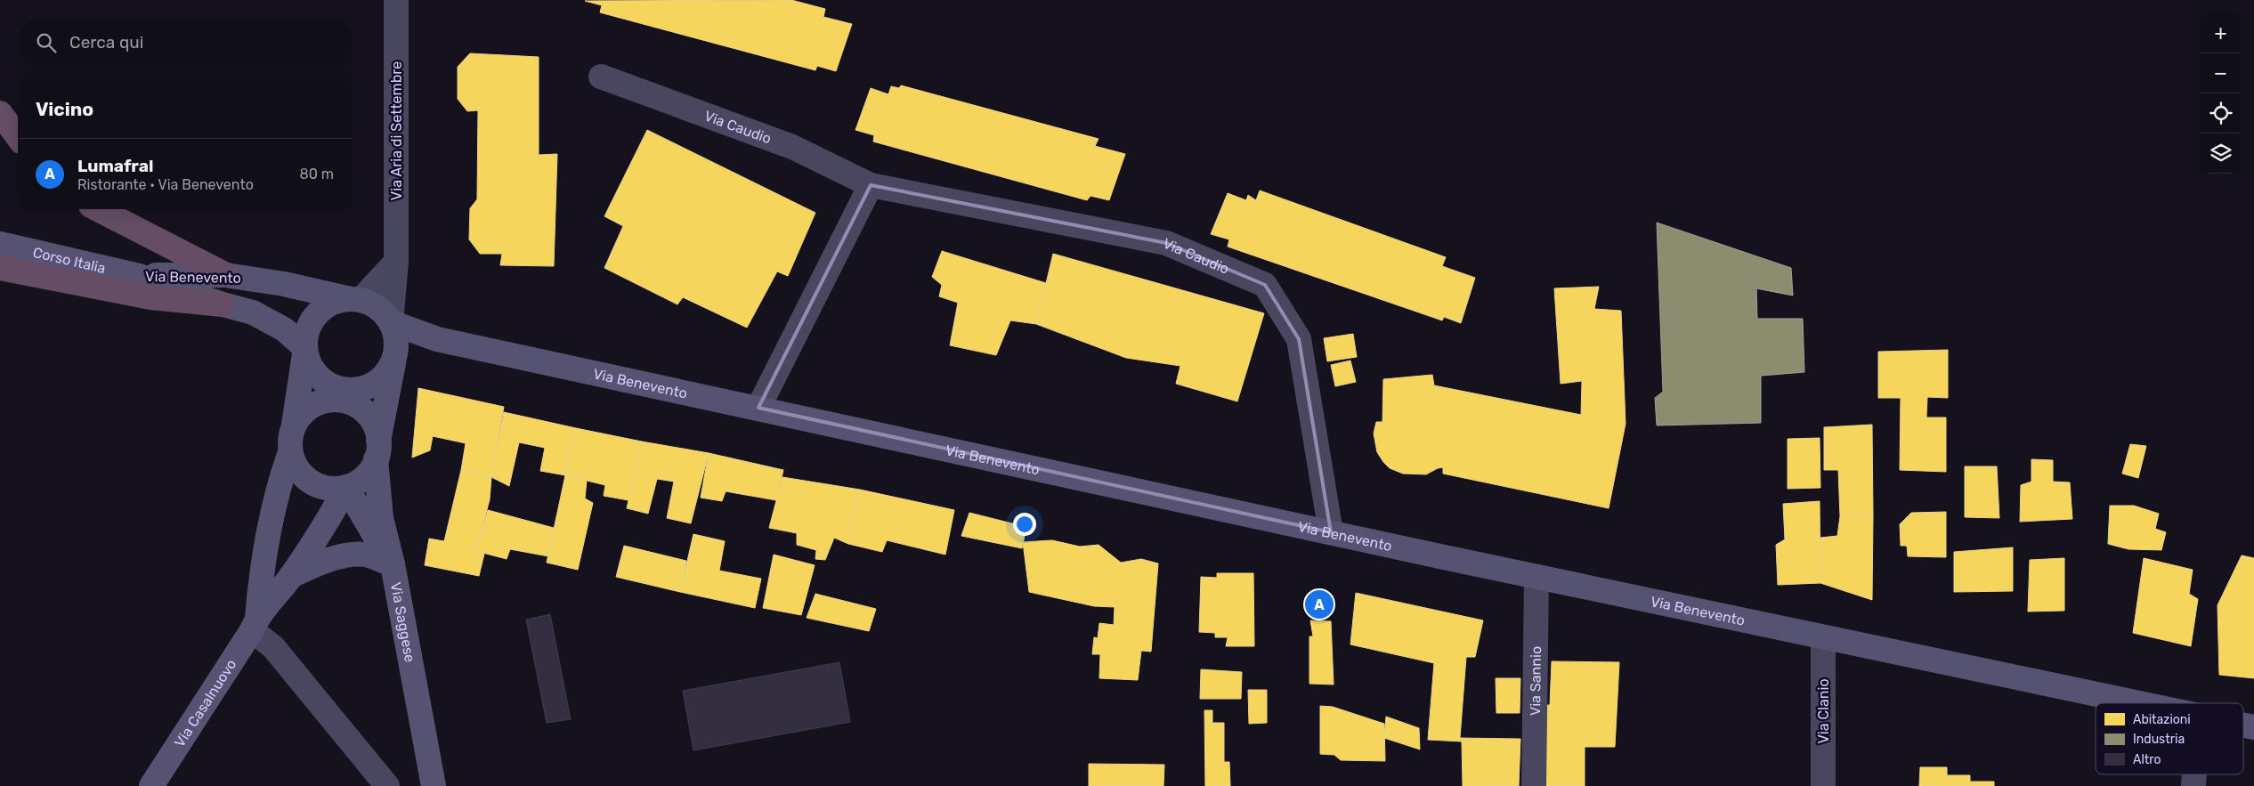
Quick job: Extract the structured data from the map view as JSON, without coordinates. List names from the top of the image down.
{
  "streets": {
    "main road": [
      "Corso Italia",
      "Via Benevento",
      "Via Saggese",
      "Via Casalnuovo"
    ],
    "street": [
      "Via Caudio",
      "Via Aria di Settembre",
      "Via Sannio",
      "Via Clanio"
    ]
  },
  "crossings": [
    ["Via Caudio", "Via Benevento"],
    ["Via Aria di Settembre", "Via Benevento"],
    ["Corso Italia", "Via Benevento"],
    ["Via Benevento", "Via Sannio"],
    ["Via Benevento", "Via Clanio"],
    ["Via Saggese", "Via Casalnuovo"]
  ],
  "legend": ["Abitazioni", "Industria", "Altro"],
  "page": {
    "map_buttons": ["+", "−"],
    "search": "Cerca qui",
    "heading": "Vicino",
    "list": [
      {
        "mark": "A",
        "name": "Lumafral",
        "note": "Ristorante · Via Benevento",
        "value": "80 m"
      }
    ],
    "pins": "A"
  }
}
